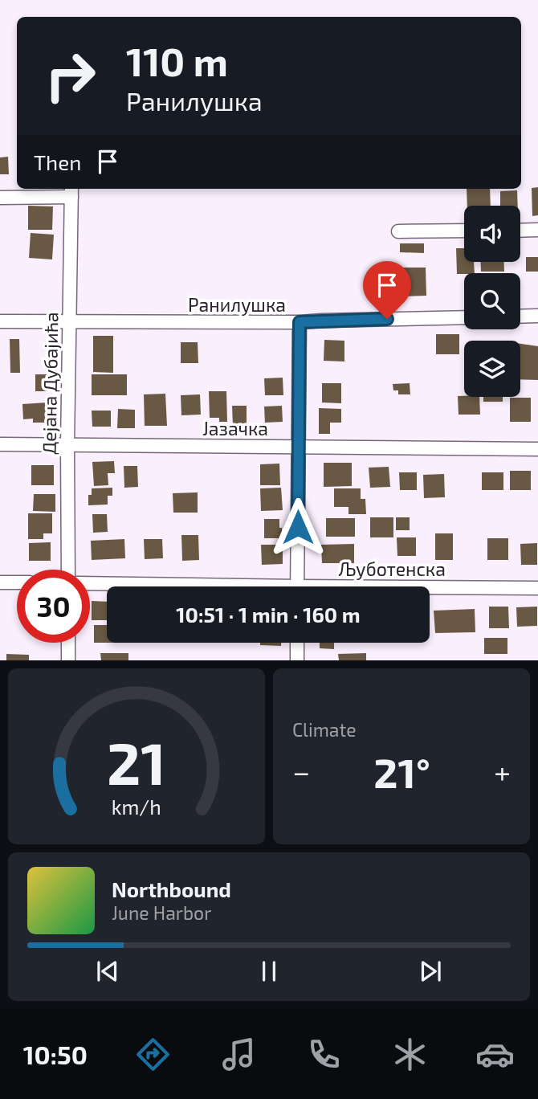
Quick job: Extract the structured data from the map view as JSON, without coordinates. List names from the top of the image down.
{
  "streets": {
    "street": [
      "Ранилушка",
      "Дејана Дубајића",
      "Јазачка",
      "Љуботенска"
    ]
  },
  "crossings": [
    ["Ранилушка", "Дејана Дубајића"],
    ["Дејана Дубајића", "Јазачка"]
  ],
  "page": {
    "turn": ["110 m", "Ранилушка"],
    "then": "Then",
    "limit": "30",
    "trip": "10:51 · 1 min · 160 m",
    "tile": "Climate",
    "heat": ["−", "21°", "+"],
    "song": ["Northbound", "June Harbor"],
    "tabs": "10:50",
    "gauge": ["21", "km/h"]
  }
}
